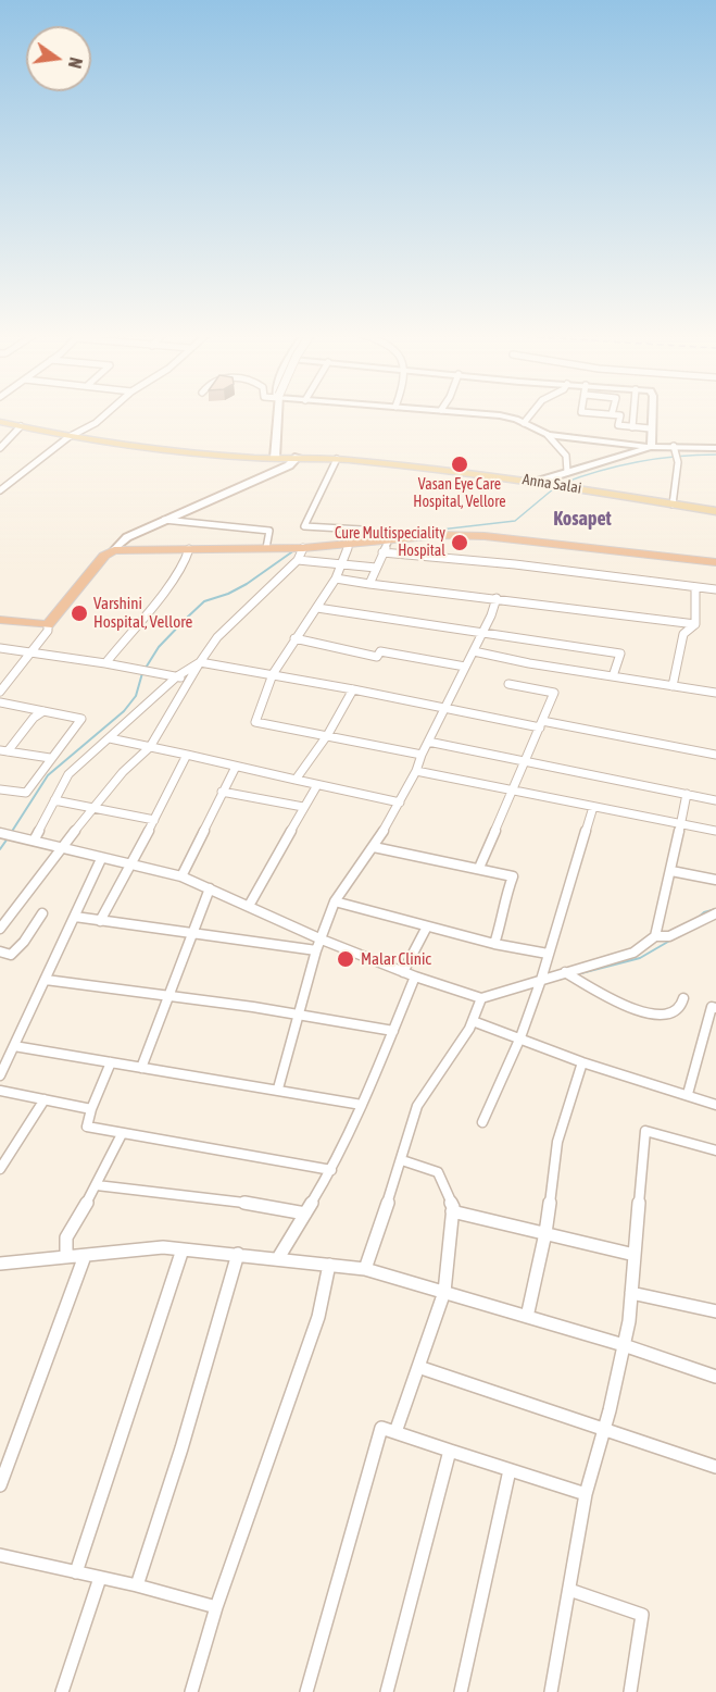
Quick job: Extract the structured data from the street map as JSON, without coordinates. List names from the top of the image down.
{
  "streets": {
    "main road": ["Anna Salai"]
  },
  "districts": ["Kosapet"],
  "places": [
    "Vasan Eye Care Hospital, Vellore",
    "Cure Multispeciality Hospital",
    "Varshini Hospital, Vellore",
    "Malar Clinic"
  ],
  "north": "right"
}
